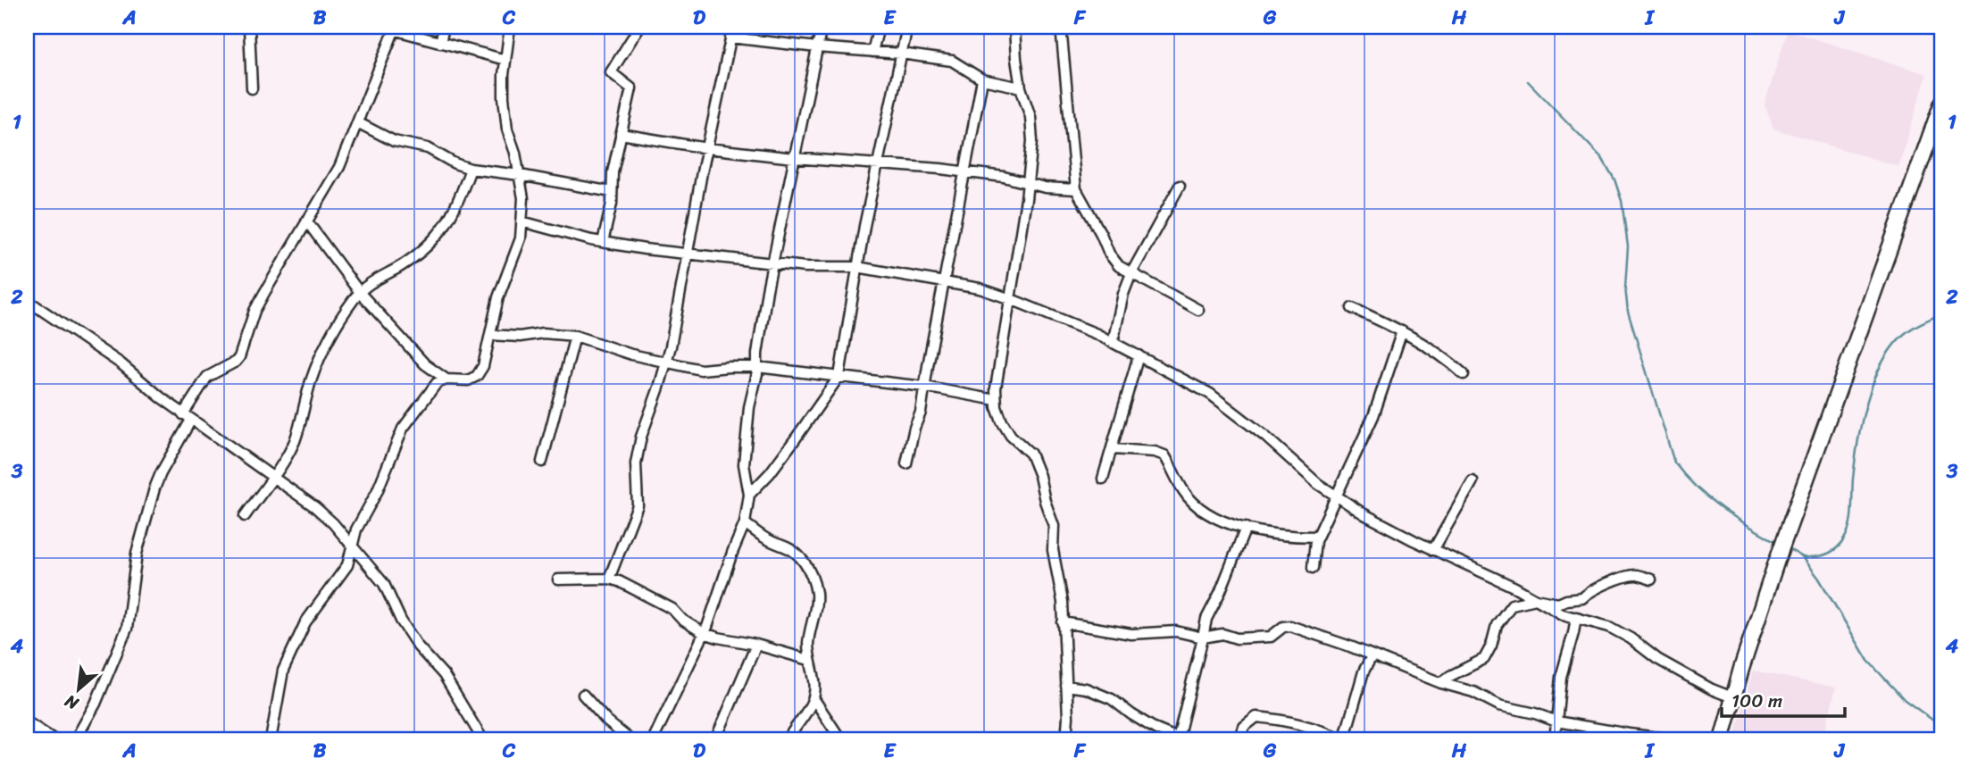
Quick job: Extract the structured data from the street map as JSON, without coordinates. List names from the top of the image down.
{
  "scale_bar": "100 m",
  "north": "bottom left",
  "grid": {
    "columns": [
      "A",
      "B",
      "C",
      "D",
      "E",
      "F",
      "G",
      "H",
      "I",
      "J"
    ],
    "rows": [
      "1",
      "2",
      "3",
      "4"
    ]
  }
}
